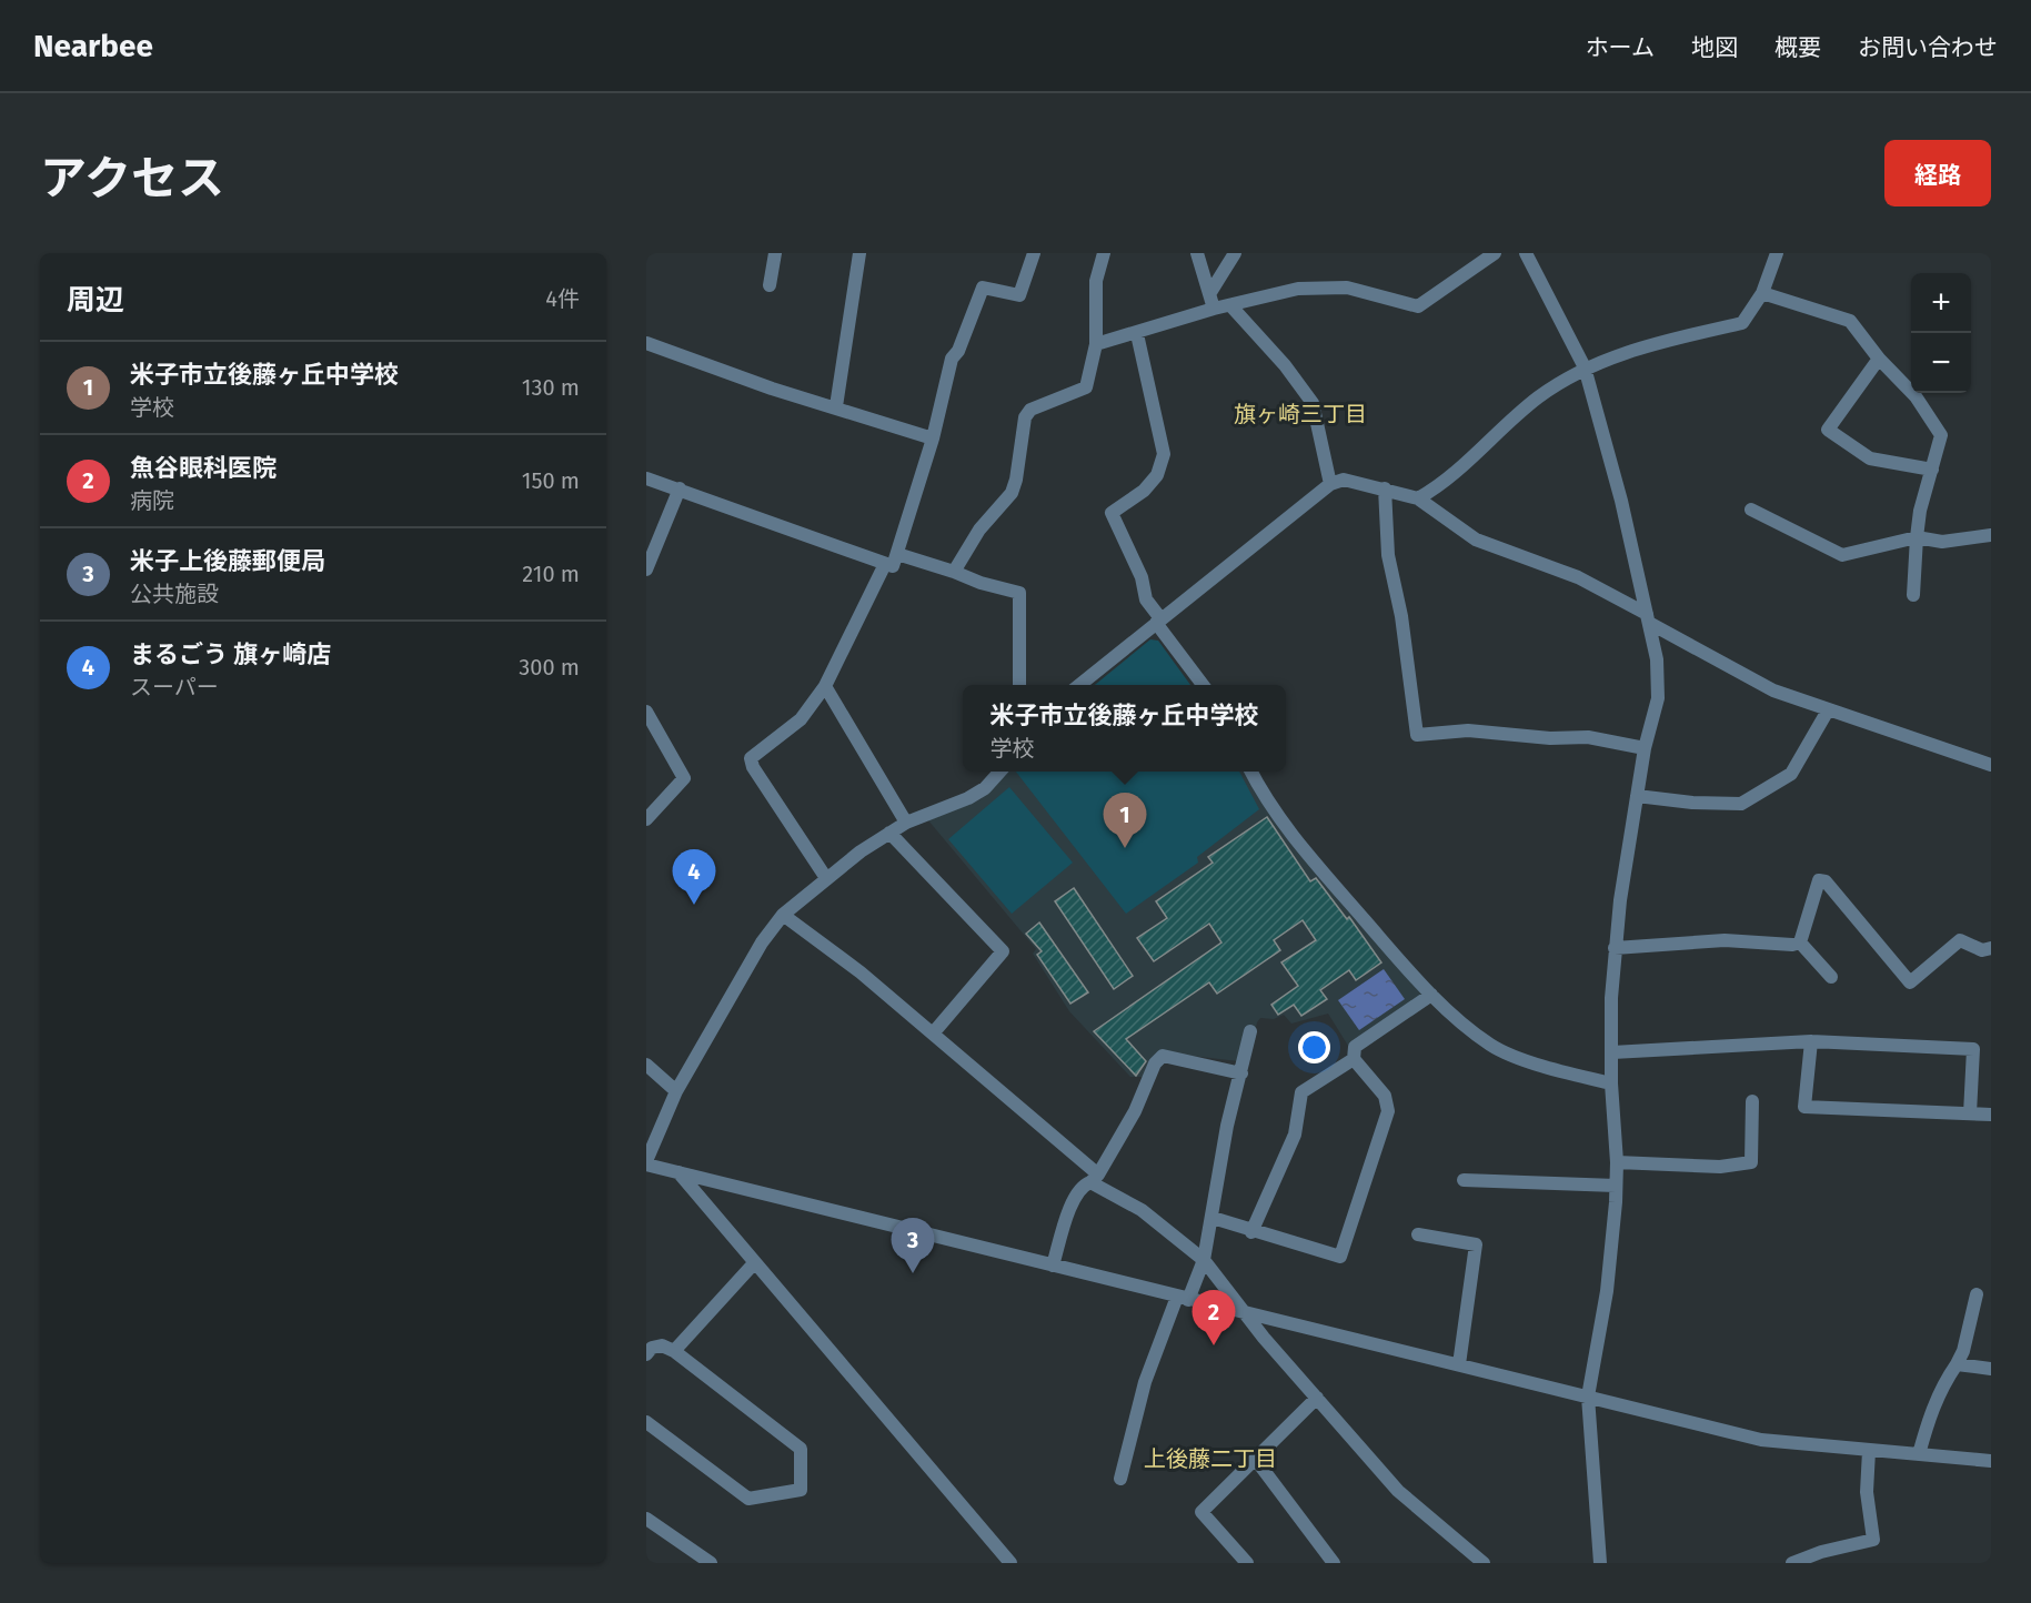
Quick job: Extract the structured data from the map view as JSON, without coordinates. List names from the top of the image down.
{
  "districts": ["旗ヶ崎三丁目", "上後藤二丁目"],
  "page": {
    "header": "Nearbee",
    "nav": [
      "ホーム",
      "地図",
      "概要",
      "お問い合わせ"
    ],
    "title": "アクセス",
    "buttons": "経路",
    "heading": ["周辺", "4件"],
    "map_buttons": ["+", "−"],
    "list": [
      {
        "mark": "1",
        "name": "米子市立後藤ヶ丘中学校",
        "note": "学校",
        "value": "130 m"
      },
      {
        "mark": "2",
        "name": "魚谷眼科医院",
        "note": "病院",
        "value": "150 m"
      },
      {
        "mark": "3",
        "name": "米子上後藤郵便局",
        "note": "公共施設",
        "value": "210 m"
      },
      {
        "mark": "4",
        "name": "まるごう 旗ヶ崎店",
        "note": "スーパー",
        "value": "300 m"
      }
    ],
    "popup": ["米子市立後藤ヶ丘中学校", "学校"],
    "pins": [
      "1",
      "4",
      "3",
      "2"
    ]
  }
}
